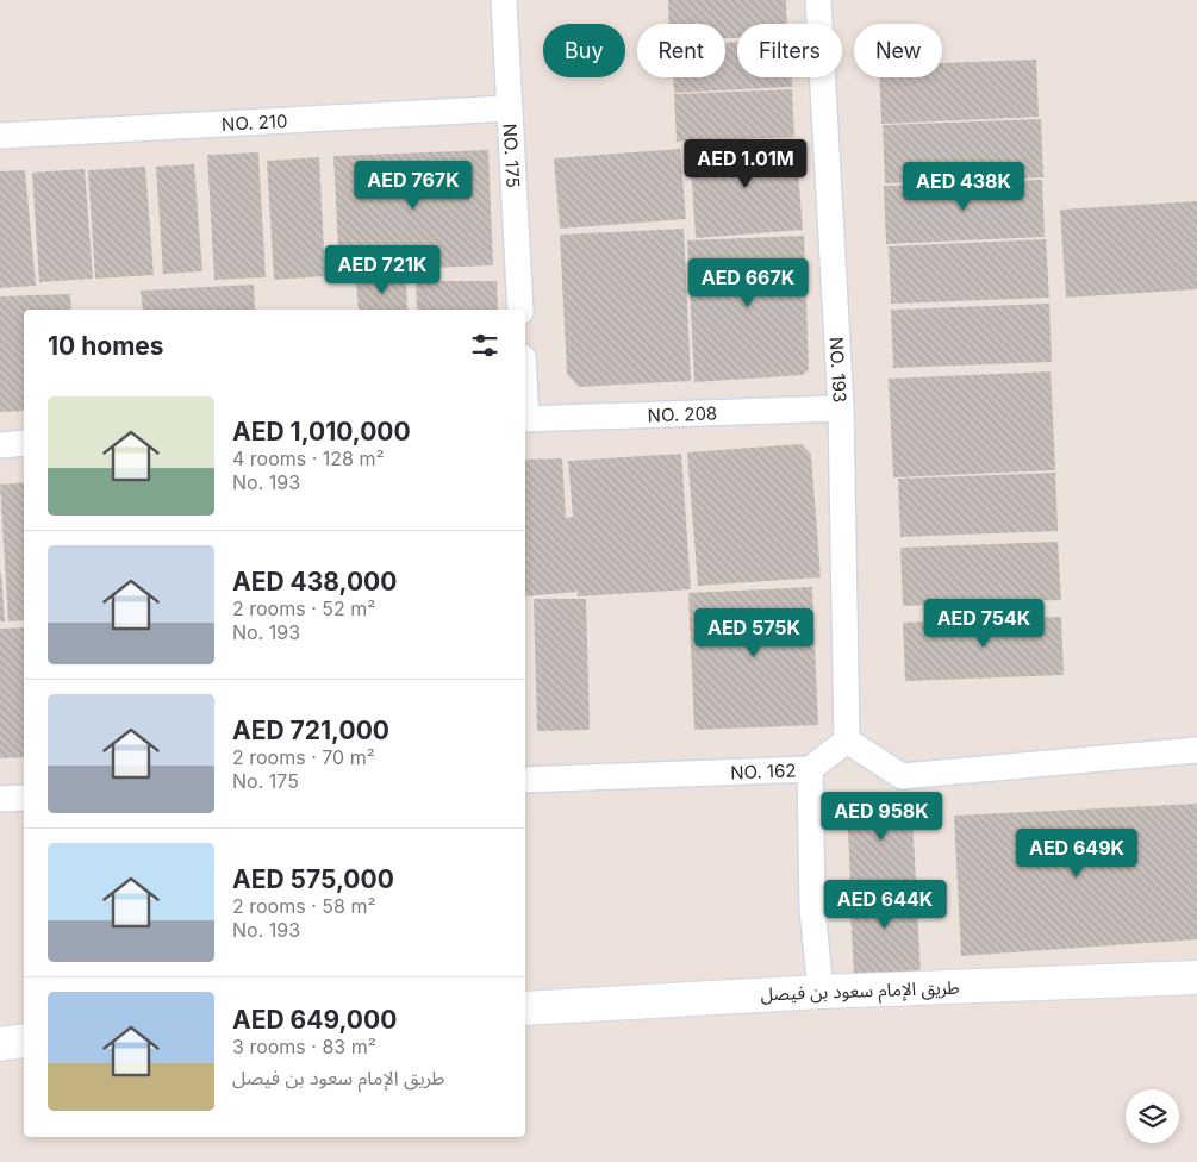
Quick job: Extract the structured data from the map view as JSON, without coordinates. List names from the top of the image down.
{
  "streets": {
    "main road": ["طريق الإمام سعود بن فيصل"],
    "street": [
      "NO. 210",
      "NO. 175",
      "NO. 193",
      "NO. 208",
      "NO. 162"
    ]
  },
  "crossings": [
    ["NO. 210", "NO. 175"],
    ["NO. 193", "NO. 208"],
    ["NO. 193", "NO. 162"]
  ],
  "page": {
    "chip": [
      "Buy",
      "Rent",
      "Filters",
      "New"
    ],
    "price": [
      "AED 1.01M",
      "AED 767K",
      "AED 438K",
      "AED 721K",
      "AED 667K",
      "AED 754K",
      "AED 575K",
      "AED 958K",
      "AED 649K",
      "AED 644K"
    ],
    "heading": "10 homes",
    "list": [
      {
        "name": "AED 1,010,000",
        "note": "4 rooms · 128 m² · No. 193"
      },
      {
        "name": "AED 438,000",
        "note": "2 rooms · 52 m² · No. 193"
      },
      {
        "name": "AED 721,000",
        "note": "2 rooms · 70 m² · No. 175"
      },
      {
        "name": "AED 575,000",
        "note": "2 rooms · 58 m² · No. 193"
      },
      {
        "name": "AED 649,000",
        "note": "3 rooms · 83 m² · طريق الإمام سعود بن فيصل"
      }
    ]
  }
}
